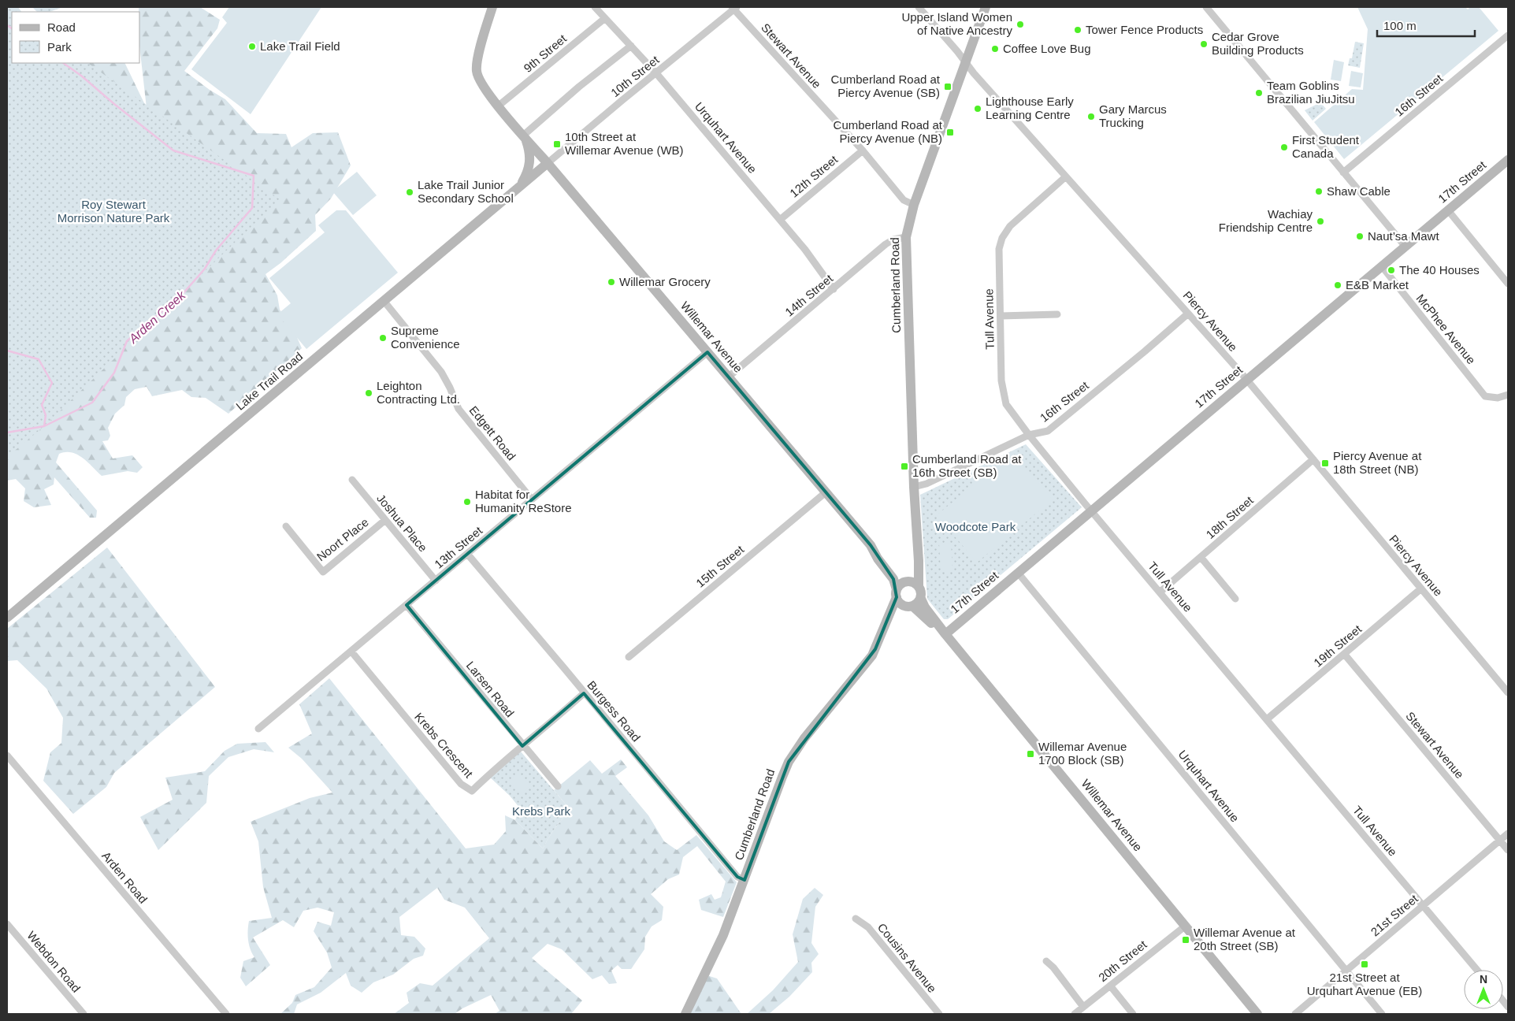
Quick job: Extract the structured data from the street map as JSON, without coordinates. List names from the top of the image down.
{
  "streets": {
    "street": [
      "9th Street",
      "Stewart Avenue",
      "10th Street",
      "16th Street",
      "Urquhart Avenue",
      "12th Street",
      "17th Street",
      "Cumberland Road",
      "14th Street",
      "Tull Avenue",
      "Piercy Avenue",
      "McPhee Avenue",
      "Willemar Avenue",
      "Lake Trail Road",
      "Edgett Road",
      "18th Street",
      "Joshua Place",
      "Noort Place",
      "13th Street",
      "15th Street",
      "19th Street",
      "Larsen Road",
      "Burgess Road",
      "Krebs Crescent",
      "Arden Road",
      "21st Street",
      "Cousins Avenue",
      "20th Street",
      "Webdon Road"
    ]
  },
  "crossings": [
    ["9th Street", "Urquhart Avenue"],
    ["9th Street", "Willemar Avenue"],
    ["Stewart Avenue", "10th Street"],
    ["Stewart Avenue", "12th Street"],
    ["Stewart Avenue", "Cumberland Road"],
    ["Stewart Avenue", "19th Street"],
    ["Stewart Avenue", "21st Street"],
    ["10th Street", "Urquhart Avenue"],
    ["10th Street", "Willemar Avenue"],
    ["10th Street", "Lake Trail Road"],
    ["16th Street", "Cumberland Road"],
    ["16th Street", "Tull Avenue"],
    ["16th Street", "Piercy Avenue"],
    ["Urquhart Avenue", "12th Street"],
    ["Urquhart Avenue", "17th Street"],
    ["Urquhart Avenue", "14th Street"],
    ["Urquhart Avenue", "21st Street"],
    ["17th Street", "Tull Avenue"],
    ["17th Street", "Piercy Avenue"],
    ["17th Street", "McPhee Avenue"],
    ["17th Street", "Willemar Avenue"],
    ["Cumberland Road", "14th Street"],
    ["Cumberland Road", "Piercy Avenue"],
    ["Cumberland Road", "Willemar Avenue"],
    ["Cumberland Road", "Burgess Road"],
    ["14th Street", "Willemar Avenue"],
    ["Tull Avenue", "Piercy Avenue"],
    ["Tull Avenue", "18th Street"],
    ["Tull Avenue", "19th Street"],
    ["Tull Avenue", "21st Street"],
    ["Piercy Avenue", "18th Street"],
    ["Piercy Avenue", "19th Street"],
    ["Willemar Avenue", "Lake Trail Road"],
    ["Willemar Avenue", "13th Street"],
    ["Willemar Avenue", "15th Street"],
    ["Willemar Avenue", "20th Street"],
    ["Lake Trail Road", "Edgett Road"],
    ["Edgett Road", "13th Street"],
    ["Joshua Place", "Noort Place"],
    ["Joshua Place", "13th Street"],
    ["13th Street", "Larsen Road"],
    ["13th Street", "Burgess Road"],
    ["13th Street", "Krebs Crescent"],
    ["Larsen Road", "Krebs Crescent"],
    ["Burgess Road", "Krebs Crescent"]
  ],
  "water": ["Arden Creek"],
  "parks": ["Roy Stewart Morrison Nature Park", "Woodcote Park", "Krebs Park"],
  "places": {
    "other": [
      "Upper Island Women of Native Ancestry",
      "Tower Fence Products",
      "Cedar Grove Building Products",
      "Lake Trail Field",
      "Coffee Love Bug",
      "Team Goblins Brazilian JiuJitsu",
      "Lighthouse Early Learning Centre",
      "Gary Marcus Trucking",
      "First Student Canada",
      "Shaw Cable",
      "Lake Trail Junior Secondary School",
      "Wachiay Friendship Centre",
      "Naut’sa Mawt",
      "The 40 Houses",
      "Willemar Grocery",
      "E&B Market",
      "Supreme Convenience",
      "Leighton Contracting Ltd.",
      "Habitat for Humanity ReStore"
    ],
    "transit": [
      "Cumberland Road at Piercy Avenue (SB)",
      "Cumberland Road at Piercy Avenue (NB)",
      "10th Street at Willemar Avenue (WB)",
      "Piercy Avenue at 18th Street (NB)",
      "Cumberland Road at 16th Street (SB)",
      "Willemar Avenue 1700 Block (SB)",
      "Willemar Avenue at 20th Street (SB)",
      "21st Street at Urquhart Avenue (EB)"
    ]
  },
  "legend": ["Road", "Park"],
  "scale_bar": "100 m",
  "north": "top"
}
